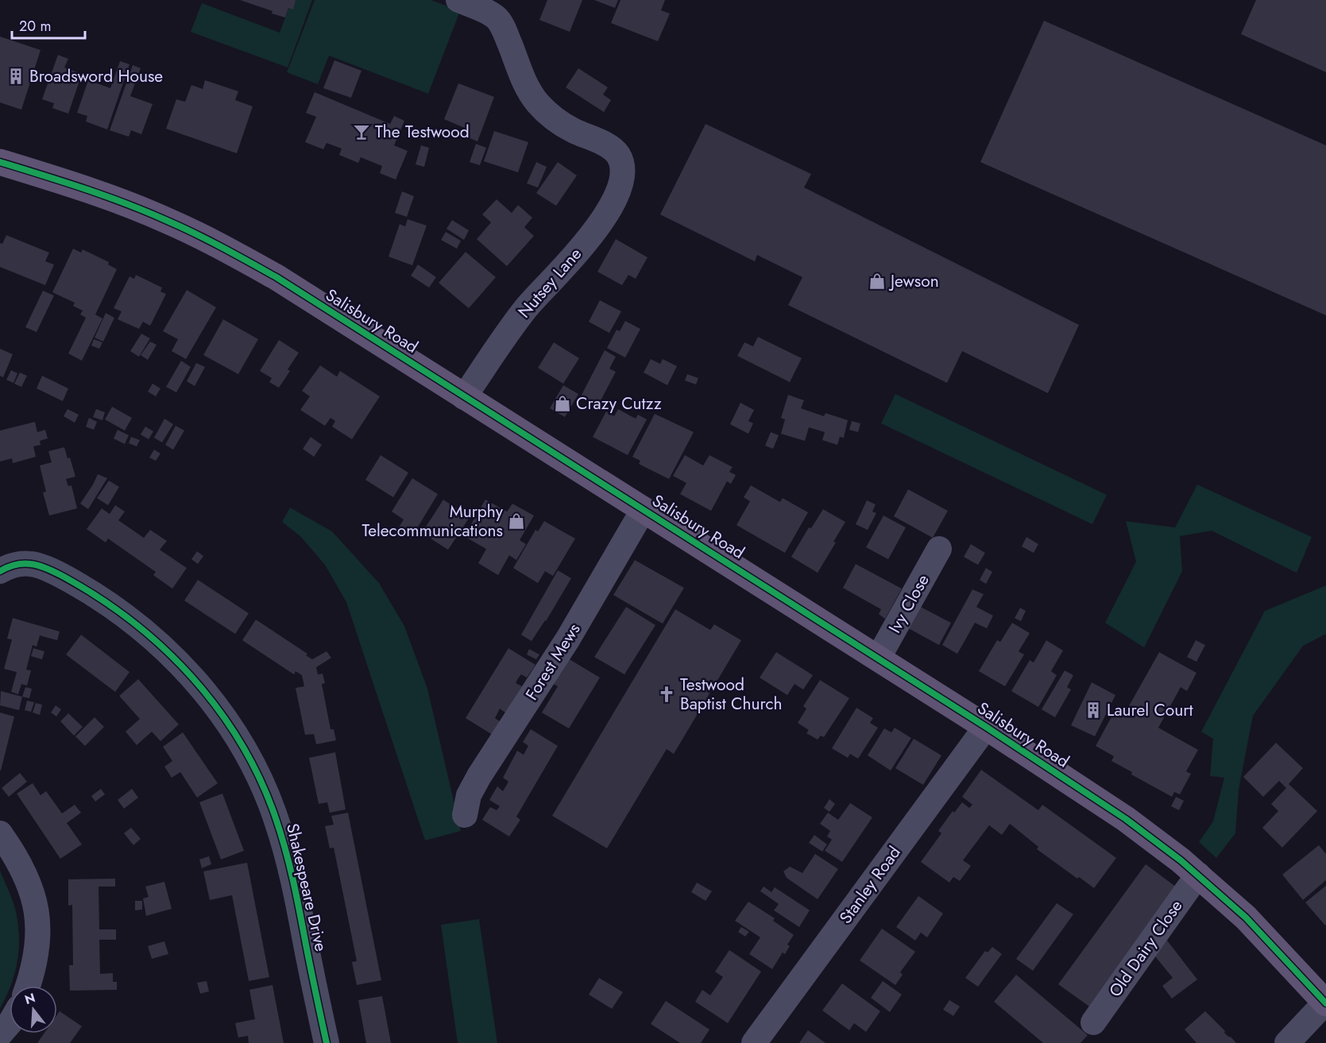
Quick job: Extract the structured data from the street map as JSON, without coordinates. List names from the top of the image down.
{
  "streets": {
    "main road": ["Salisbury Road"],
    "street": [
      "Nutsey Lane",
      "Ivy Close",
      "Forest Mews",
      "Stanley Road",
      "Shakespeare Drive",
      "Old Dairy Close"
    ]
  },
  "crossings": [
    ["Nutsey Lane", "Salisbury Road"],
    ["Salisbury Road", "Ivy Close"],
    ["Salisbury Road", "Forest Mews"],
    ["Salisbury Road", "Stanley Road"],
    ["Salisbury Road", "Old Dairy Close"]
  ],
  "places": {
    "building": ["Broadsword House", "Laurel Court"],
    "bar": ["The Testwood"],
    "shop": ["Jewson", "Crazy Cutzz", "Murphy Telecommunications"],
    "church": ["Testwood Baptist Church"]
  },
  "scale_bar": "20 m",
  "north": "top"
}
